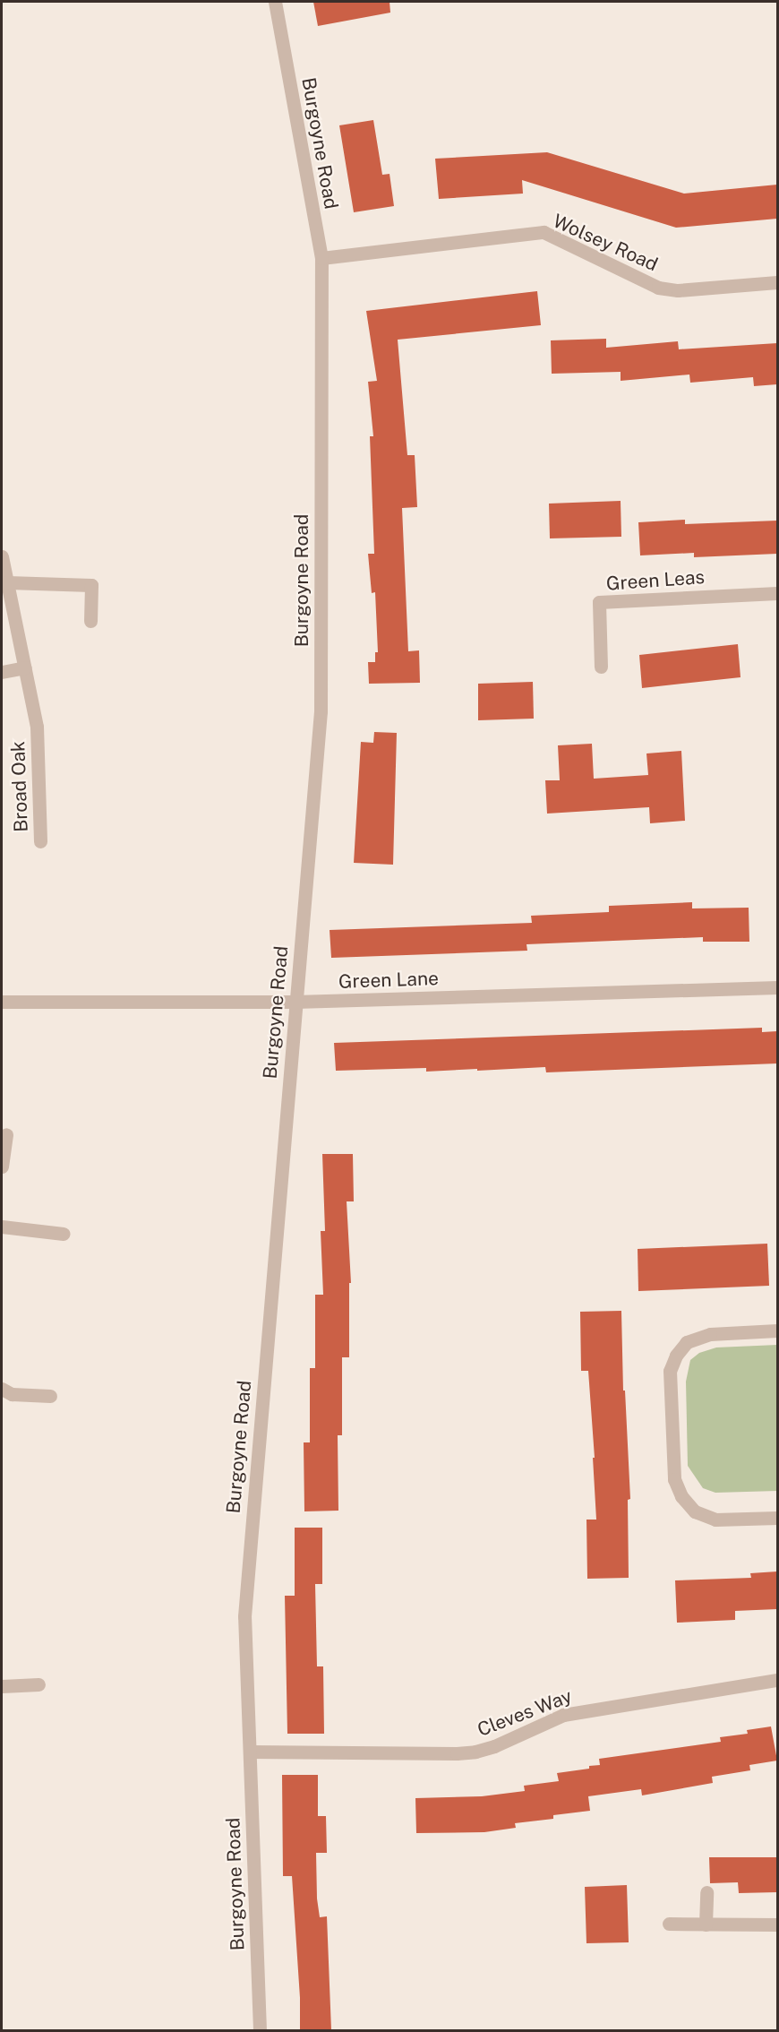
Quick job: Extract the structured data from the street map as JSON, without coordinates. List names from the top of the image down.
{
  "streets": {
    "street": [
      "Burgoyne Road",
      "Wolsey Road",
      "Green Leas",
      "Broad Oak",
      "Green Lane",
      "Cleves Way"
    ]
  },
  "crossings": [
    ["Burgoyne Road", "Wolsey Road"],
    ["Burgoyne Road", "Green Lane"],
    ["Burgoyne Road", "Cleves Way"]
  ]
}
